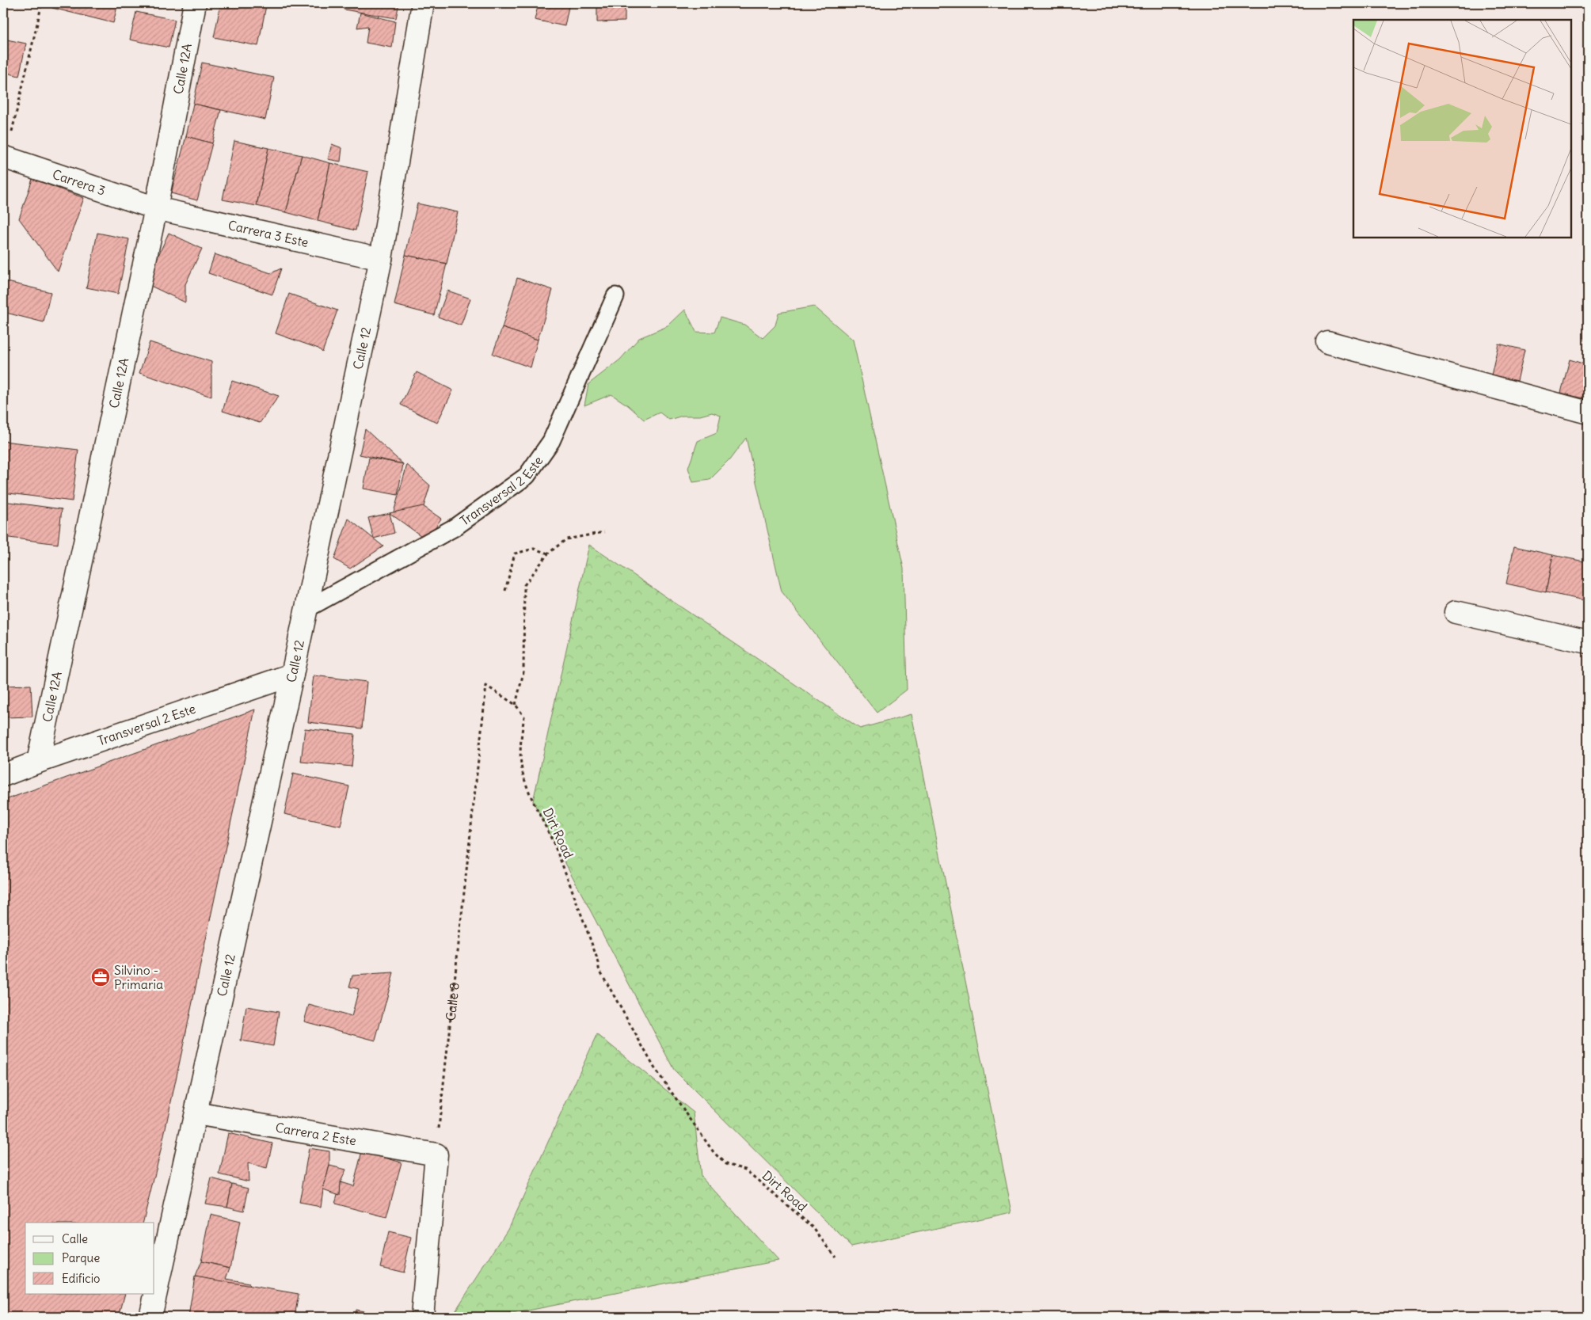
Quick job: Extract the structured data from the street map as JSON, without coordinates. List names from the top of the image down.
{
  "streets": {
    "street": [
      "Calle 12A",
      "Carrera 3",
      "Carrera 3 Este",
      "Calle 12",
      "Transversal 2 Este",
      "Carrera 2 Este"
    ],
    "path": ["Dirt Road", "Calle 8"]
  },
  "crossings": [
    ["Calle 12A", "Carrera 3"],
    ["Calle 12A", "Carrera 3 Este"],
    ["Calle 12A", "Transversal 2 Este"],
    ["Carrera 3", "Carrera 3 Este"],
    ["Carrera 3 Este", "Calle 12"],
    ["Calle 12", "Transversal 2 Este"],
    ["Calle 12", "Carrera 2 Este"],
    ["Dirt Road", "Calle 8"],
    ["Calle 8", "Carrera 2 Este"]
  ],
  "places": {
    "office": ["Silvino - Primaria"]
  },
  "legend": ["Calle", "Parque", "Edificio"]
}
